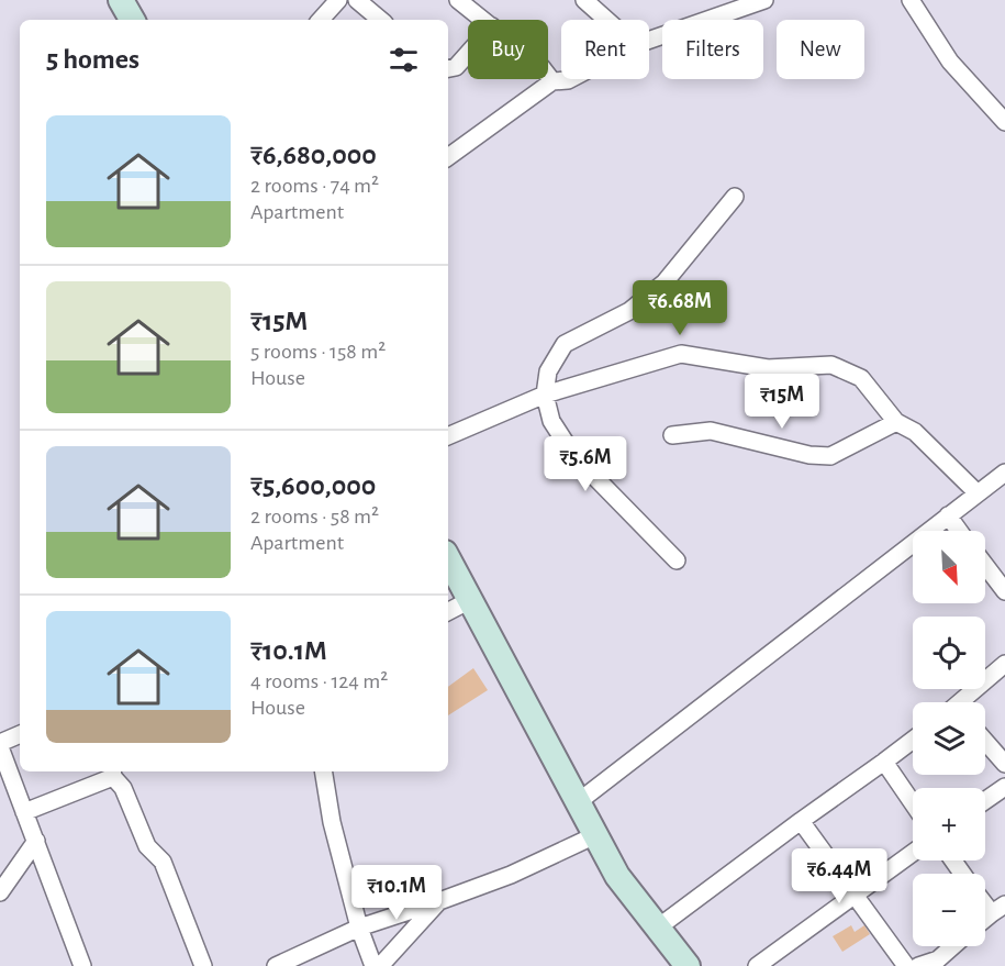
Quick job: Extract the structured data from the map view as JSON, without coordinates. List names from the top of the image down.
{
  "north": "bottom right",
  "page": {
    "chip": [
      "Buy",
      "Rent",
      "Filters",
      "New"
    ],
    "heading": "5 homes",
    "list": [
      {
        "name": "₹6,680,000",
        "note": "2 rooms · 74 m² · Apartment"
      },
      {
        "name": "₹15M",
        "note": "5 rooms · 158 m² · House"
      },
      {
        "name": "₹5,600,000",
        "note": "2 rooms · 58 m² · Apartment"
      },
      {
        "name": "₹10.1M",
        "note": "4 rooms · 124 m² · House"
      }
    ],
    "price": [
      "₹6.68M",
      "₹15M",
      "₹5.6M",
      "₹6.44M",
      "₹10.1M"
    ],
    "map_buttons": ["+", "−"]
  }
}
